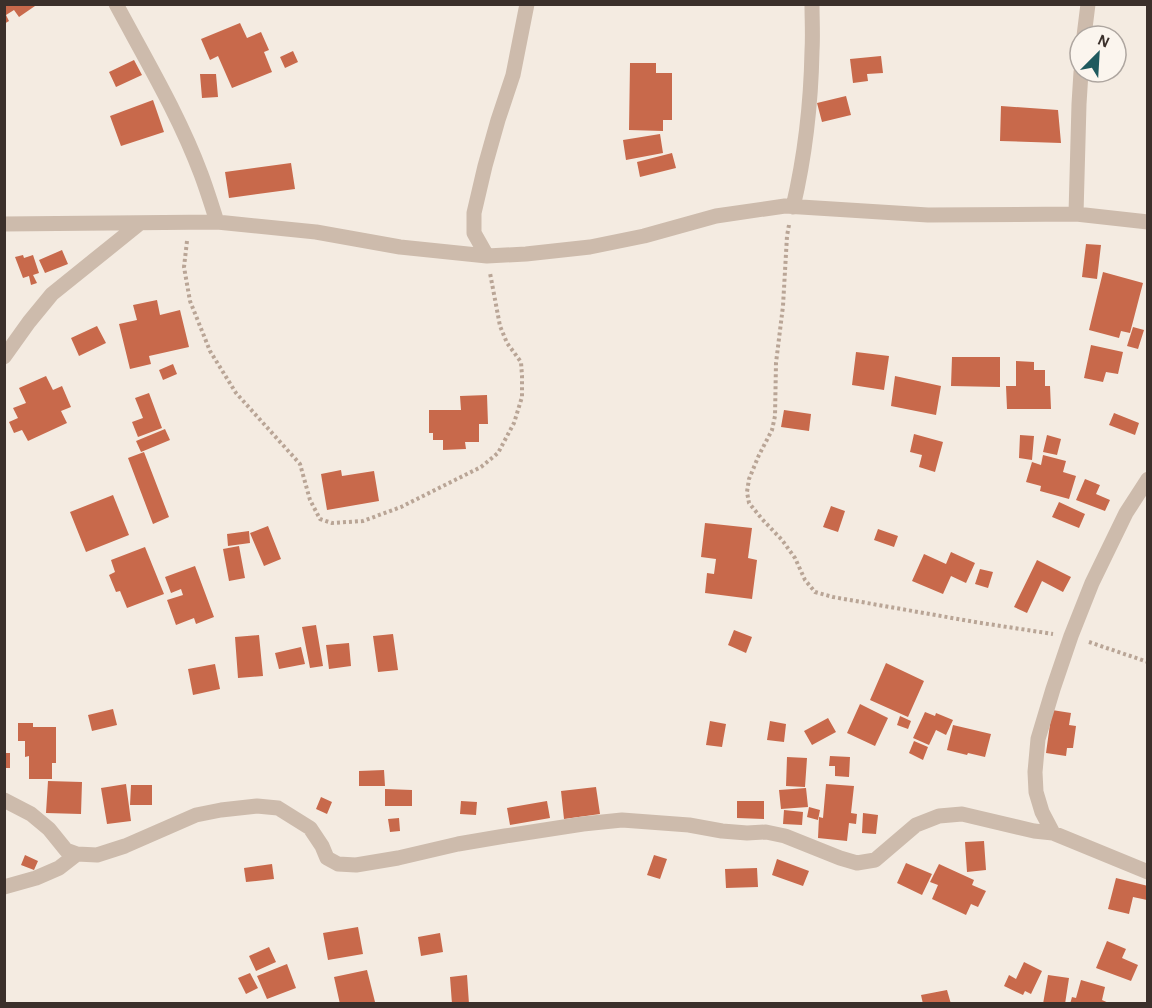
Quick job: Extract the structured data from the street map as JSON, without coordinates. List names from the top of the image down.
{
  "north": "top right"
}
